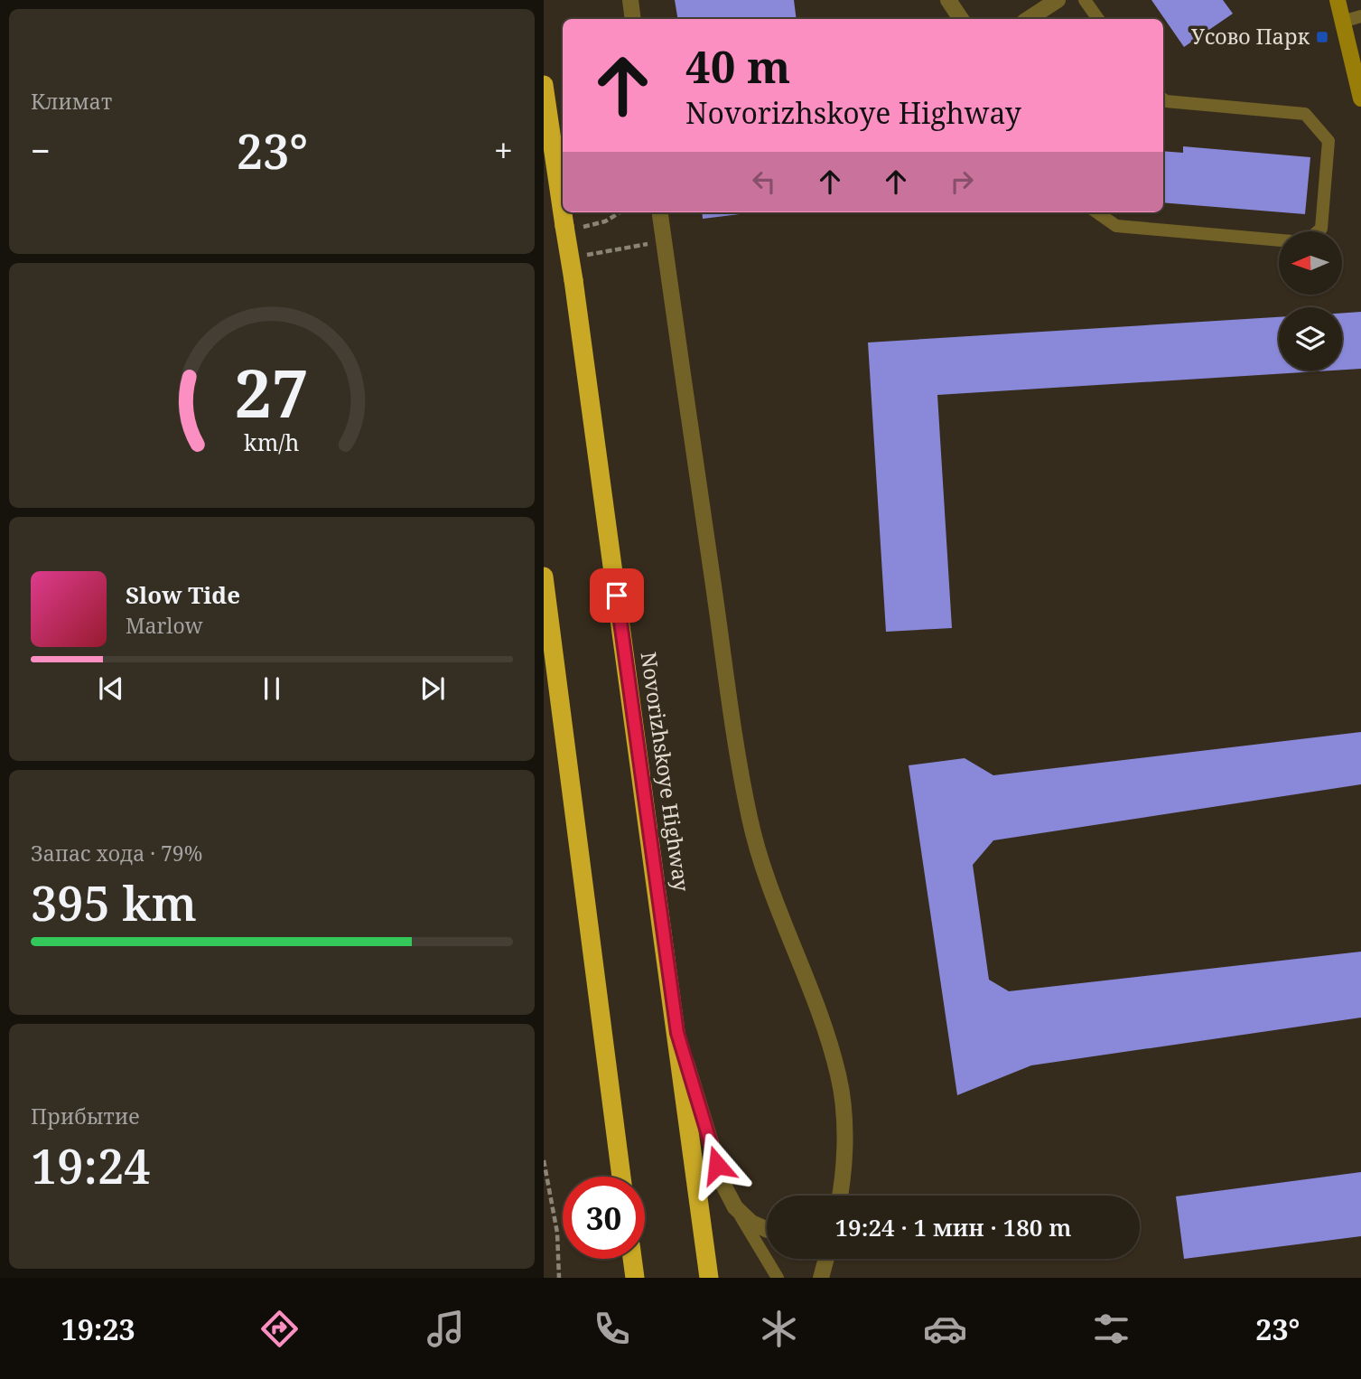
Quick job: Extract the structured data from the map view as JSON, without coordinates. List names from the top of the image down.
{
  "streets": {
    "highway": ["Novorizhskoye Highway"]
  },
  "places": {
    "transit": ["Усово Парк"]
  },
  "north": "left",
  "page": {
    "tile": [
      "Климат",
      ["Запас хода · 79%", "395 km"],
      ["Прибытие", "19:24"]
    ],
    "turn": ["40 m", "Novorizhskoye Highway"],
    "heat": ["−", "23°", "+"],
    "song": ["Slow Tide", "Marlow"],
    "limit": "30",
    "trip": "19:24 · 1 мин · 180 m",
    "tabs": ["19:23", "23°"],
    "gauge": ["27", "km/h"]
  }
}
